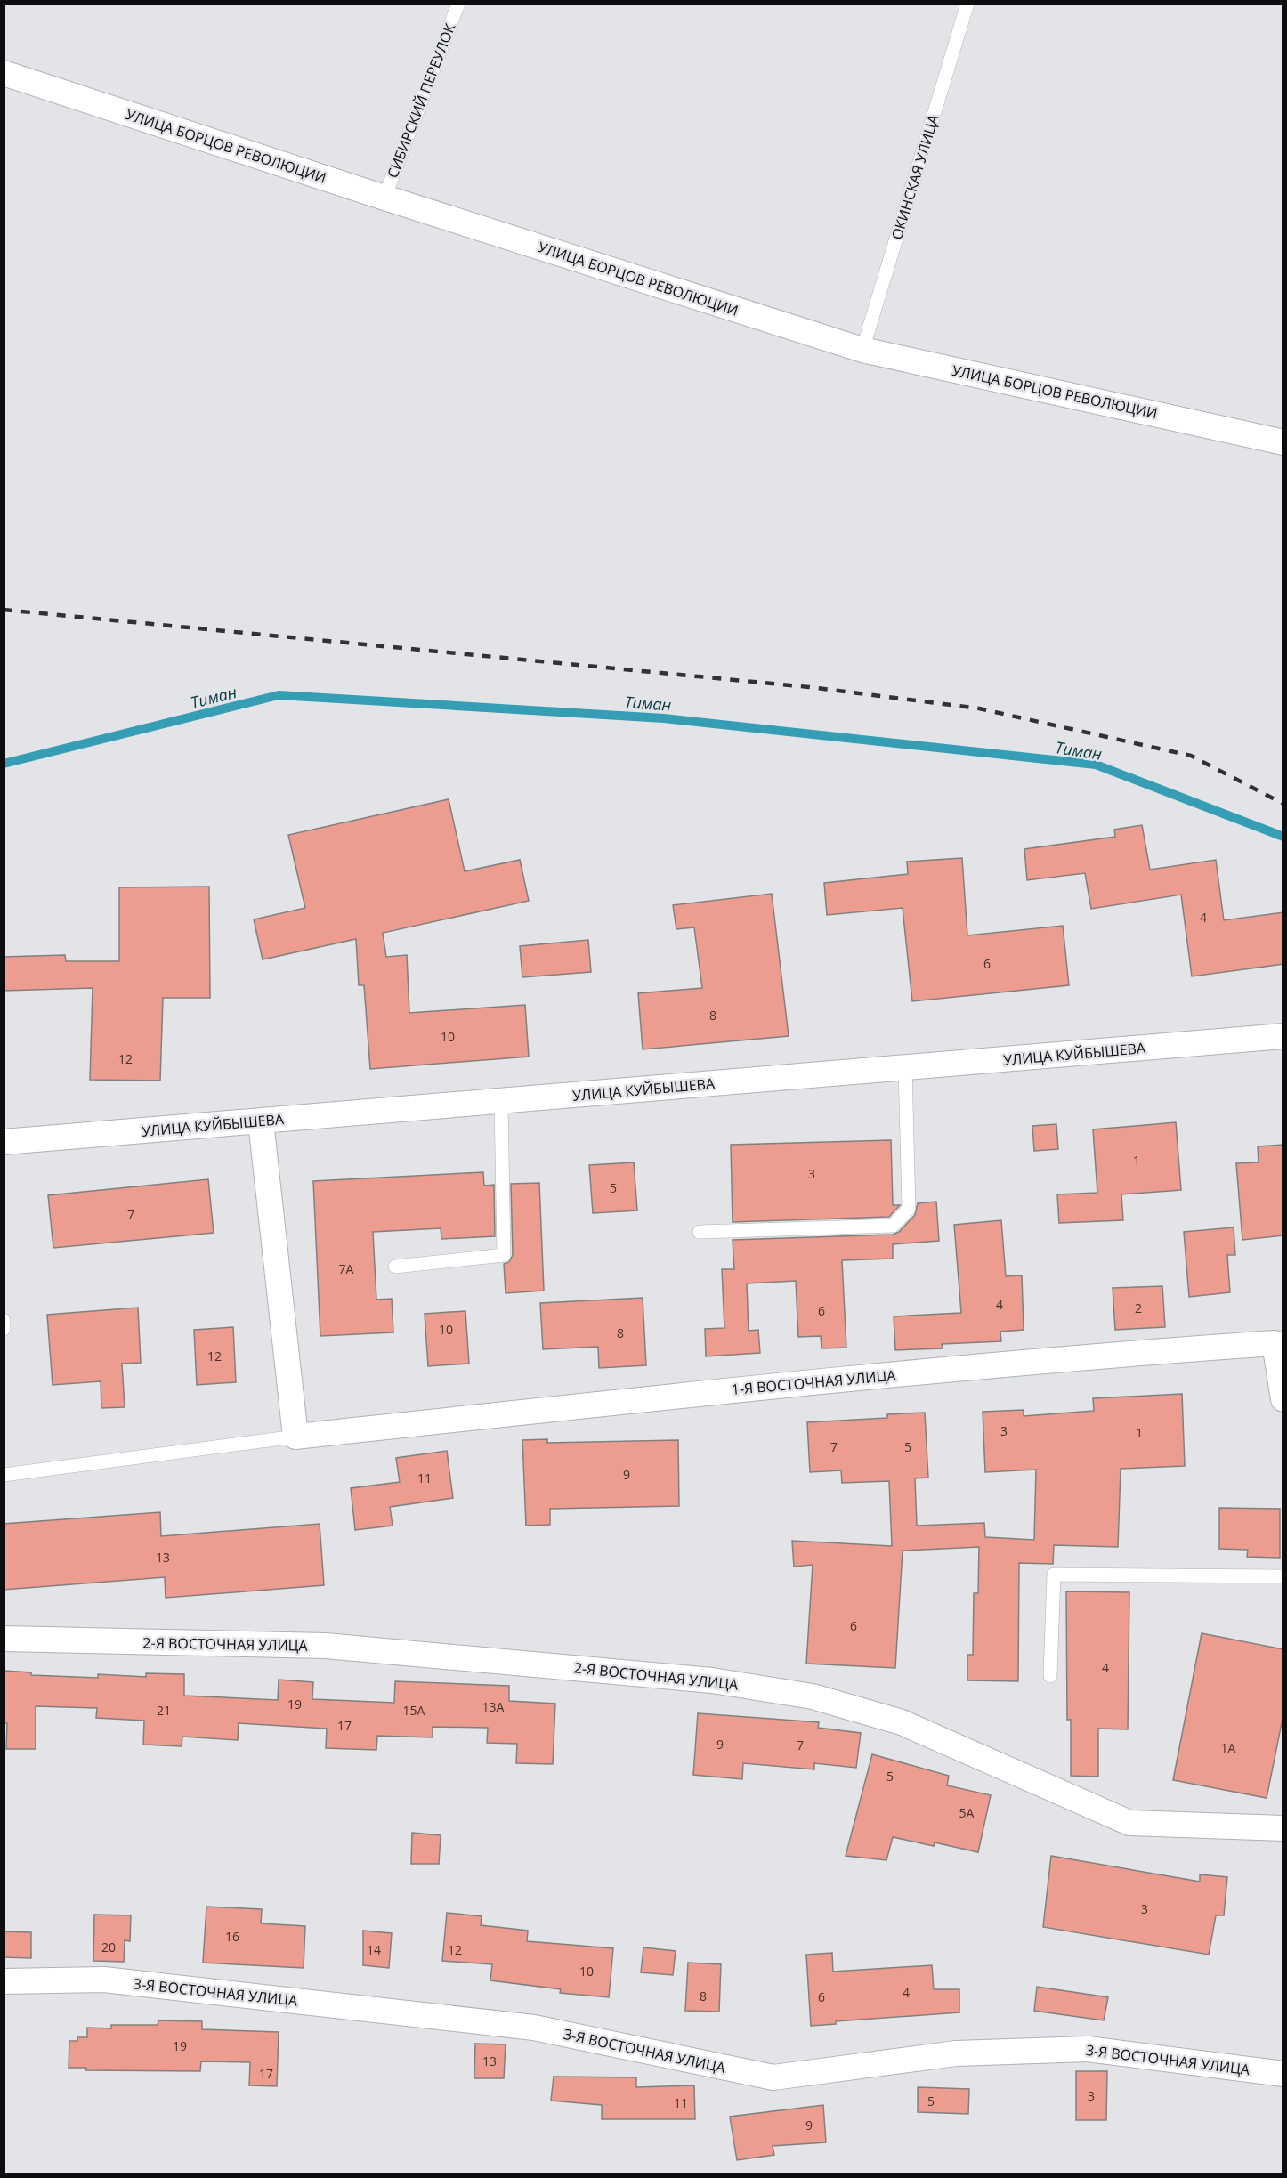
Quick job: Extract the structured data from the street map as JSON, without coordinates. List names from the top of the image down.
{
  "streets": {
    "street": [
      "УЛИЦА БОРЦОВ РЕВОЛЮЦИИ",
      "УЛИЦА КУЙБЫШЕВА",
      "1-Я ВОСТОЧНАЯ УЛИЦА",
      "2-Я ВОСТОЧНАЯ УЛИЦА",
      "3-Я ВОСТОЧНАЯ УЛИЦА"
    ],
    "lane": ["СИБИРСКИЙ ПЕРЕУЛОК", "ОКИНСКАЯ УЛИЦА"]
  },
  "crossings": [
    ["СИБИРСКИЙ ПЕРЕУЛОК", "УЛИЦА БОРЦОВ РЕВОЛЮЦИИ"],
    ["УЛИЦА БОРЦОВ РЕВОЛЮЦИИ", "ОКИНСКАЯ УЛИЦА"]
  ],
  "water": ["Тиман"],
  "house_numbers": [
    "4",
    "6",
    "8",
    "10",
    "12",
    "1",
    "3",
    "5",
    "7",
    "7А",
    "4",
    "2",
    "6",
    "10",
    "8",
    "12",
    "3",
    "1",
    "7",
    "5",
    "9",
    "11",
    "13",
    "6",
    "4",
    "19",
    "13А",
    "21",
    "15А",
    "17",
    "9",
    "7",
    "1А",
    "5",
    "5А",
    "3",
    "16",
    "20",
    "14",
    "12",
    "10",
    "4",
    "8",
    "6",
    "19",
    "13",
    "17",
    "3",
    "5",
    "11",
    "9"
  ]
}
